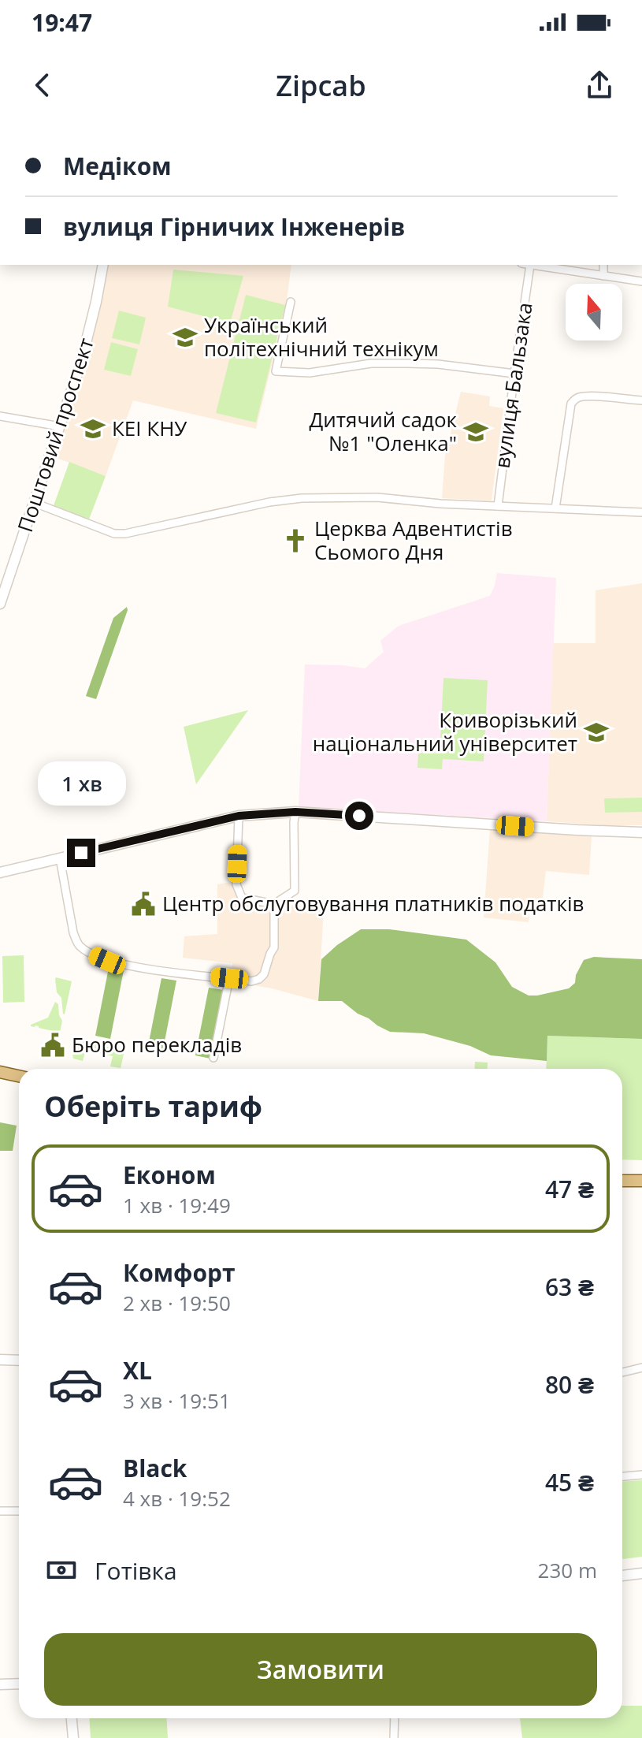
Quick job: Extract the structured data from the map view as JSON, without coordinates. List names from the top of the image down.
{
  "streets": {
    "street": ["вулиця Бальзака", "Поштовий проспект"]
  },
  "places": {
    "school or university": [
      "Український політехнічний технікум",
      "КЕІ КНУ",
      "Дитячий садок №1 \"Оленка\"",
      "Криворізький національний університет"
    ],
    "church": ["Церква Адвентистів Сьомого Дня"],
    "public building": ["Центр обслуговування платників податків", "Бюро перекладів"]
  },
  "north": "top",
  "page": {
    "status": "19:47",
    "header": "Zipcab",
    "banner": ["Медіком", "вулиця Гірничих Інженерів"],
    "bubble": "1 хв",
    "heading": "Оберіть тариф",
    "list": [
      {
        "name": "Економ",
        "note": "1 хв · 19:49",
        "value": "47 ₴"
      },
      {
        "name": "Комфорт",
        "note": "2 хв · 19:50",
        "value": "63 ₴"
      },
      {
        "name": "XL",
        "note": "3 хв · 19:51",
        "value": "80 ₴"
      },
      {
        "name": "Black",
        "note": "4 хв · 19:52",
        "value": "45 ₴"
      }
    ],
    "pay": ["Готівка", "230 m"],
    "buttons": "Замовити"
  }
}
